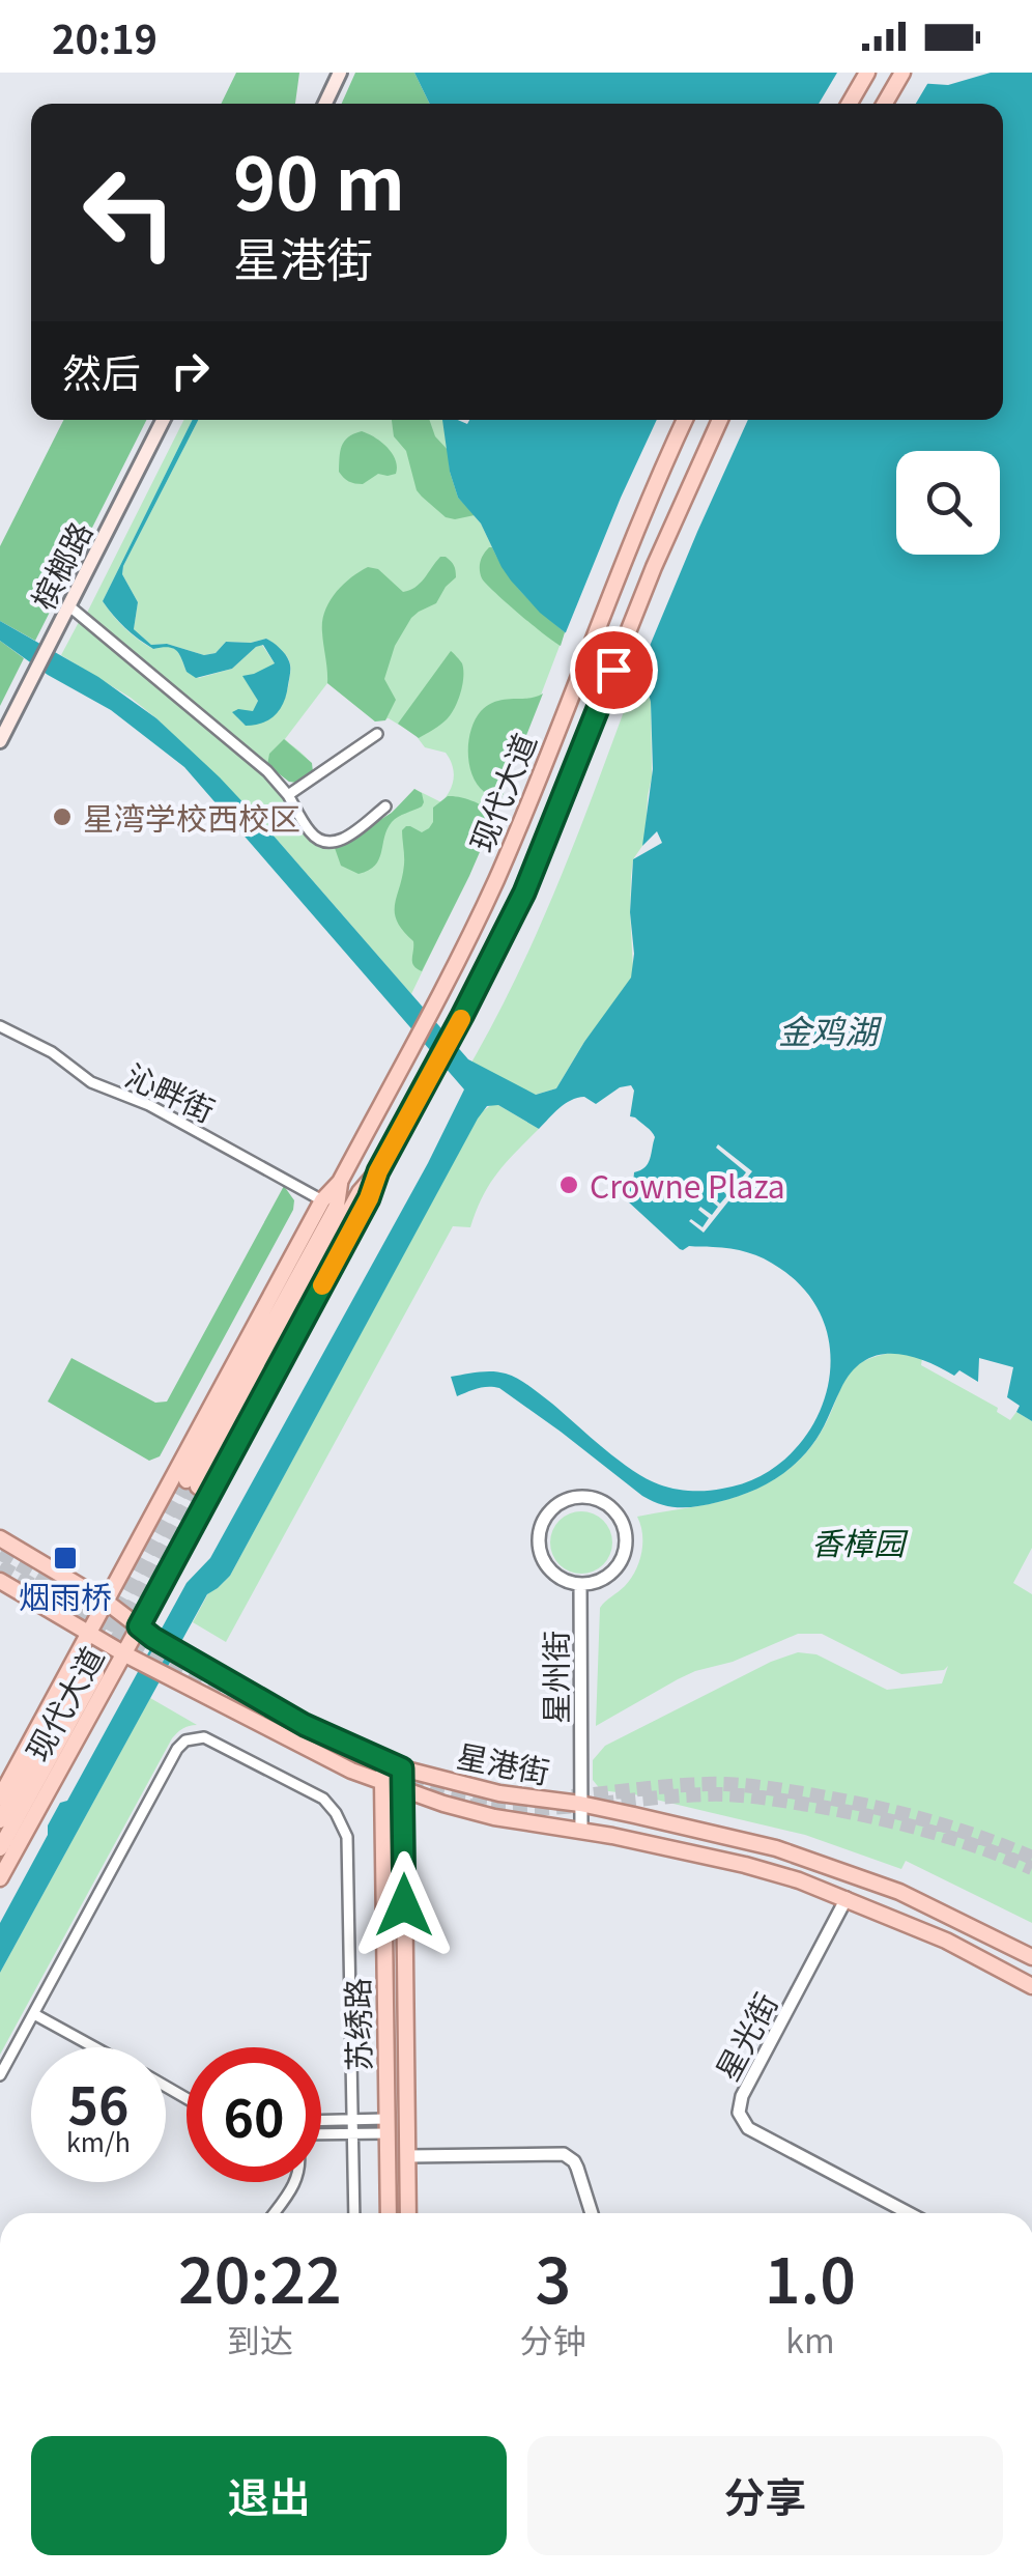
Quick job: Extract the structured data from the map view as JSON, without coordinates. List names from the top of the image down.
{
  "streets": {
    "main road": [
      "槟榔路",
      "现代大道",
      "星港街",
      "苏绣路"
    ],
    "street": ["沁畔街", "星州街", "星光街"]
  },
  "crossings": [
    ["现代大道", "沁畔街"],
    ["现代大道", "星港街"],
    ["星州街", "星港街"],
    ["星港街", "苏绣路"],
    ["星港街", "星光街"]
  ],
  "water": ["金鸡湖"],
  "parks": ["香樟园"],
  "places": {
    "other": ["星湾学校西校区", "Crowne Plaza"],
    "transit": ["烟雨桥"]
  },
  "page": {
    "status": "20:19",
    "turn": ["90 m", "星港街"],
    "then": "然后",
    "speed": "56 km/h",
    "limit": "60",
    "eta": [
      "20:22",
      "到达",
      "3",
      "分钟",
      "1.0",
      "km"
    ],
    "buttons": ["退出", "分享"]
  }
}
